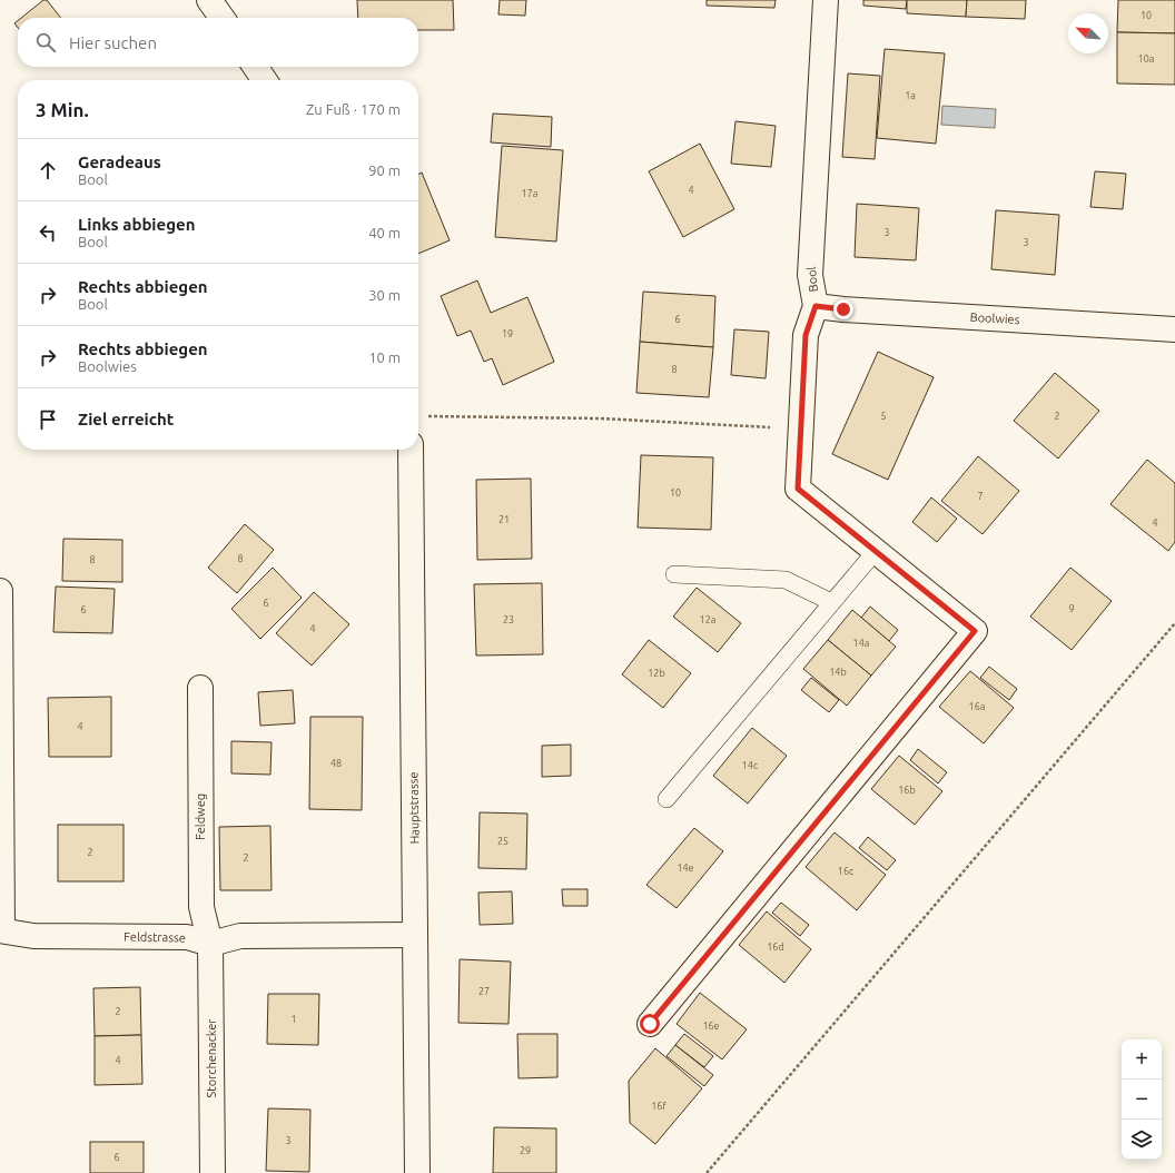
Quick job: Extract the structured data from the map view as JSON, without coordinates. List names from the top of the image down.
{
  "streets": {
    "street": [
      "Bool",
      "Boolwies",
      "Hauptstrasse",
      "Feldweg",
      "Feldstrasse",
      "Storchenacker"
    ]
  },
  "crossings": [
    ["Bool", "Boolwies"],
    ["Feldweg", "Feldstrasse"],
    ["Feldweg", "Storchenacker"],
    ["Feldstrasse", "Storchenacker"]
  ],
  "house_numbers": [
    "10",
    "10a",
    "1a",
    "4",
    "17a",
    "3",
    "3",
    "6",
    "19",
    "8",
    "5",
    "2",
    "10",
    "7",
    "21",
    "4",
    "8",
    "8",
    "6",
    "9",
    "6",
    "23",
    "12a",
    "4",
    "14a",
    "14b",
    "12b",
    "16a",
    "4",
    "48",
    "14c",
    "16b",
    "25",
    "2",
    "2",
    "14e",
    "16c",
    "16d",
    "27",
    "2",
    "1",
    "16e",
    "4",
    "16f",
    "3",
    "29",
    "6"
  ],
  "north": "top left",
  "page": {
    "search": "Hier suchen",
    "heading": ["3 Min.", "Zu Fuß · 170 m"],
    "list": [
      ["Geradeaus", "Bool", "90 m"],
      ["Links abbiegen", "Bool", "40 m"],
      ["Rechts abbiegen", "Bool", "30 m"],
      ["Rechts abbiegen", "Boolwies", "10 m"],
      "Ziel erreicht"
    ],
    "map_buttons": ["+", "−"]
  }
}
